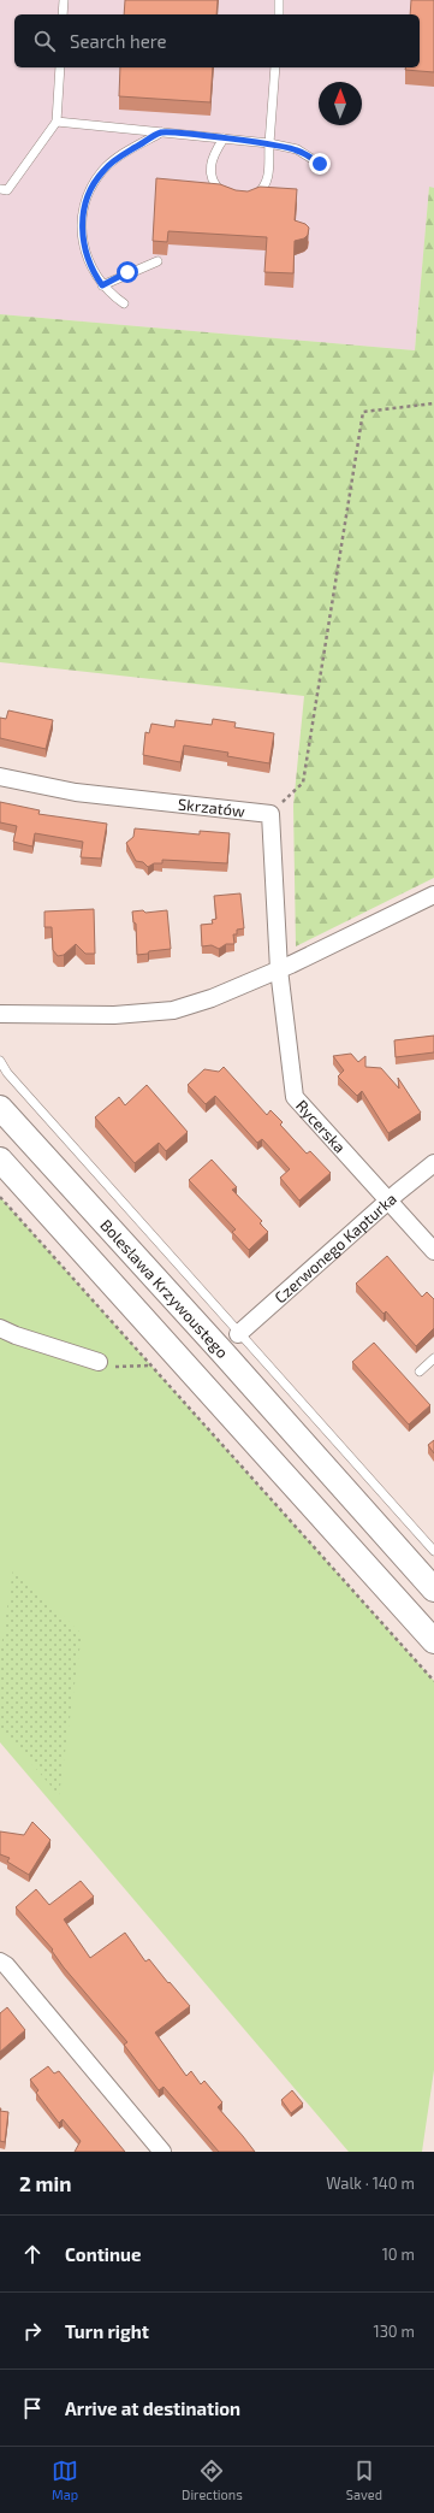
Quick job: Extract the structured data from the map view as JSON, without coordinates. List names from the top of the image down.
{
  "streets": {
    "main road": ["Bolesława Krzywoustego"],
    "street": ["Skrzatów", "Rycerska", "Czerwonego Kapturka"]
  },
  "crossings": [
    ["Rycerska", "Czerwonego Kapturka"]
  ],
  "north": "top",
  "page": {
    "search": "Search here",
    "heading": ["2 min", "Walk · 140 m"],
    "list": [
      ["Continue", "10 m"],
      ["Turn right", "130 m"],
      "Arrive at destination"
    ],
    "nav": ["Map", "Directions", "Saved"]
  }
}
